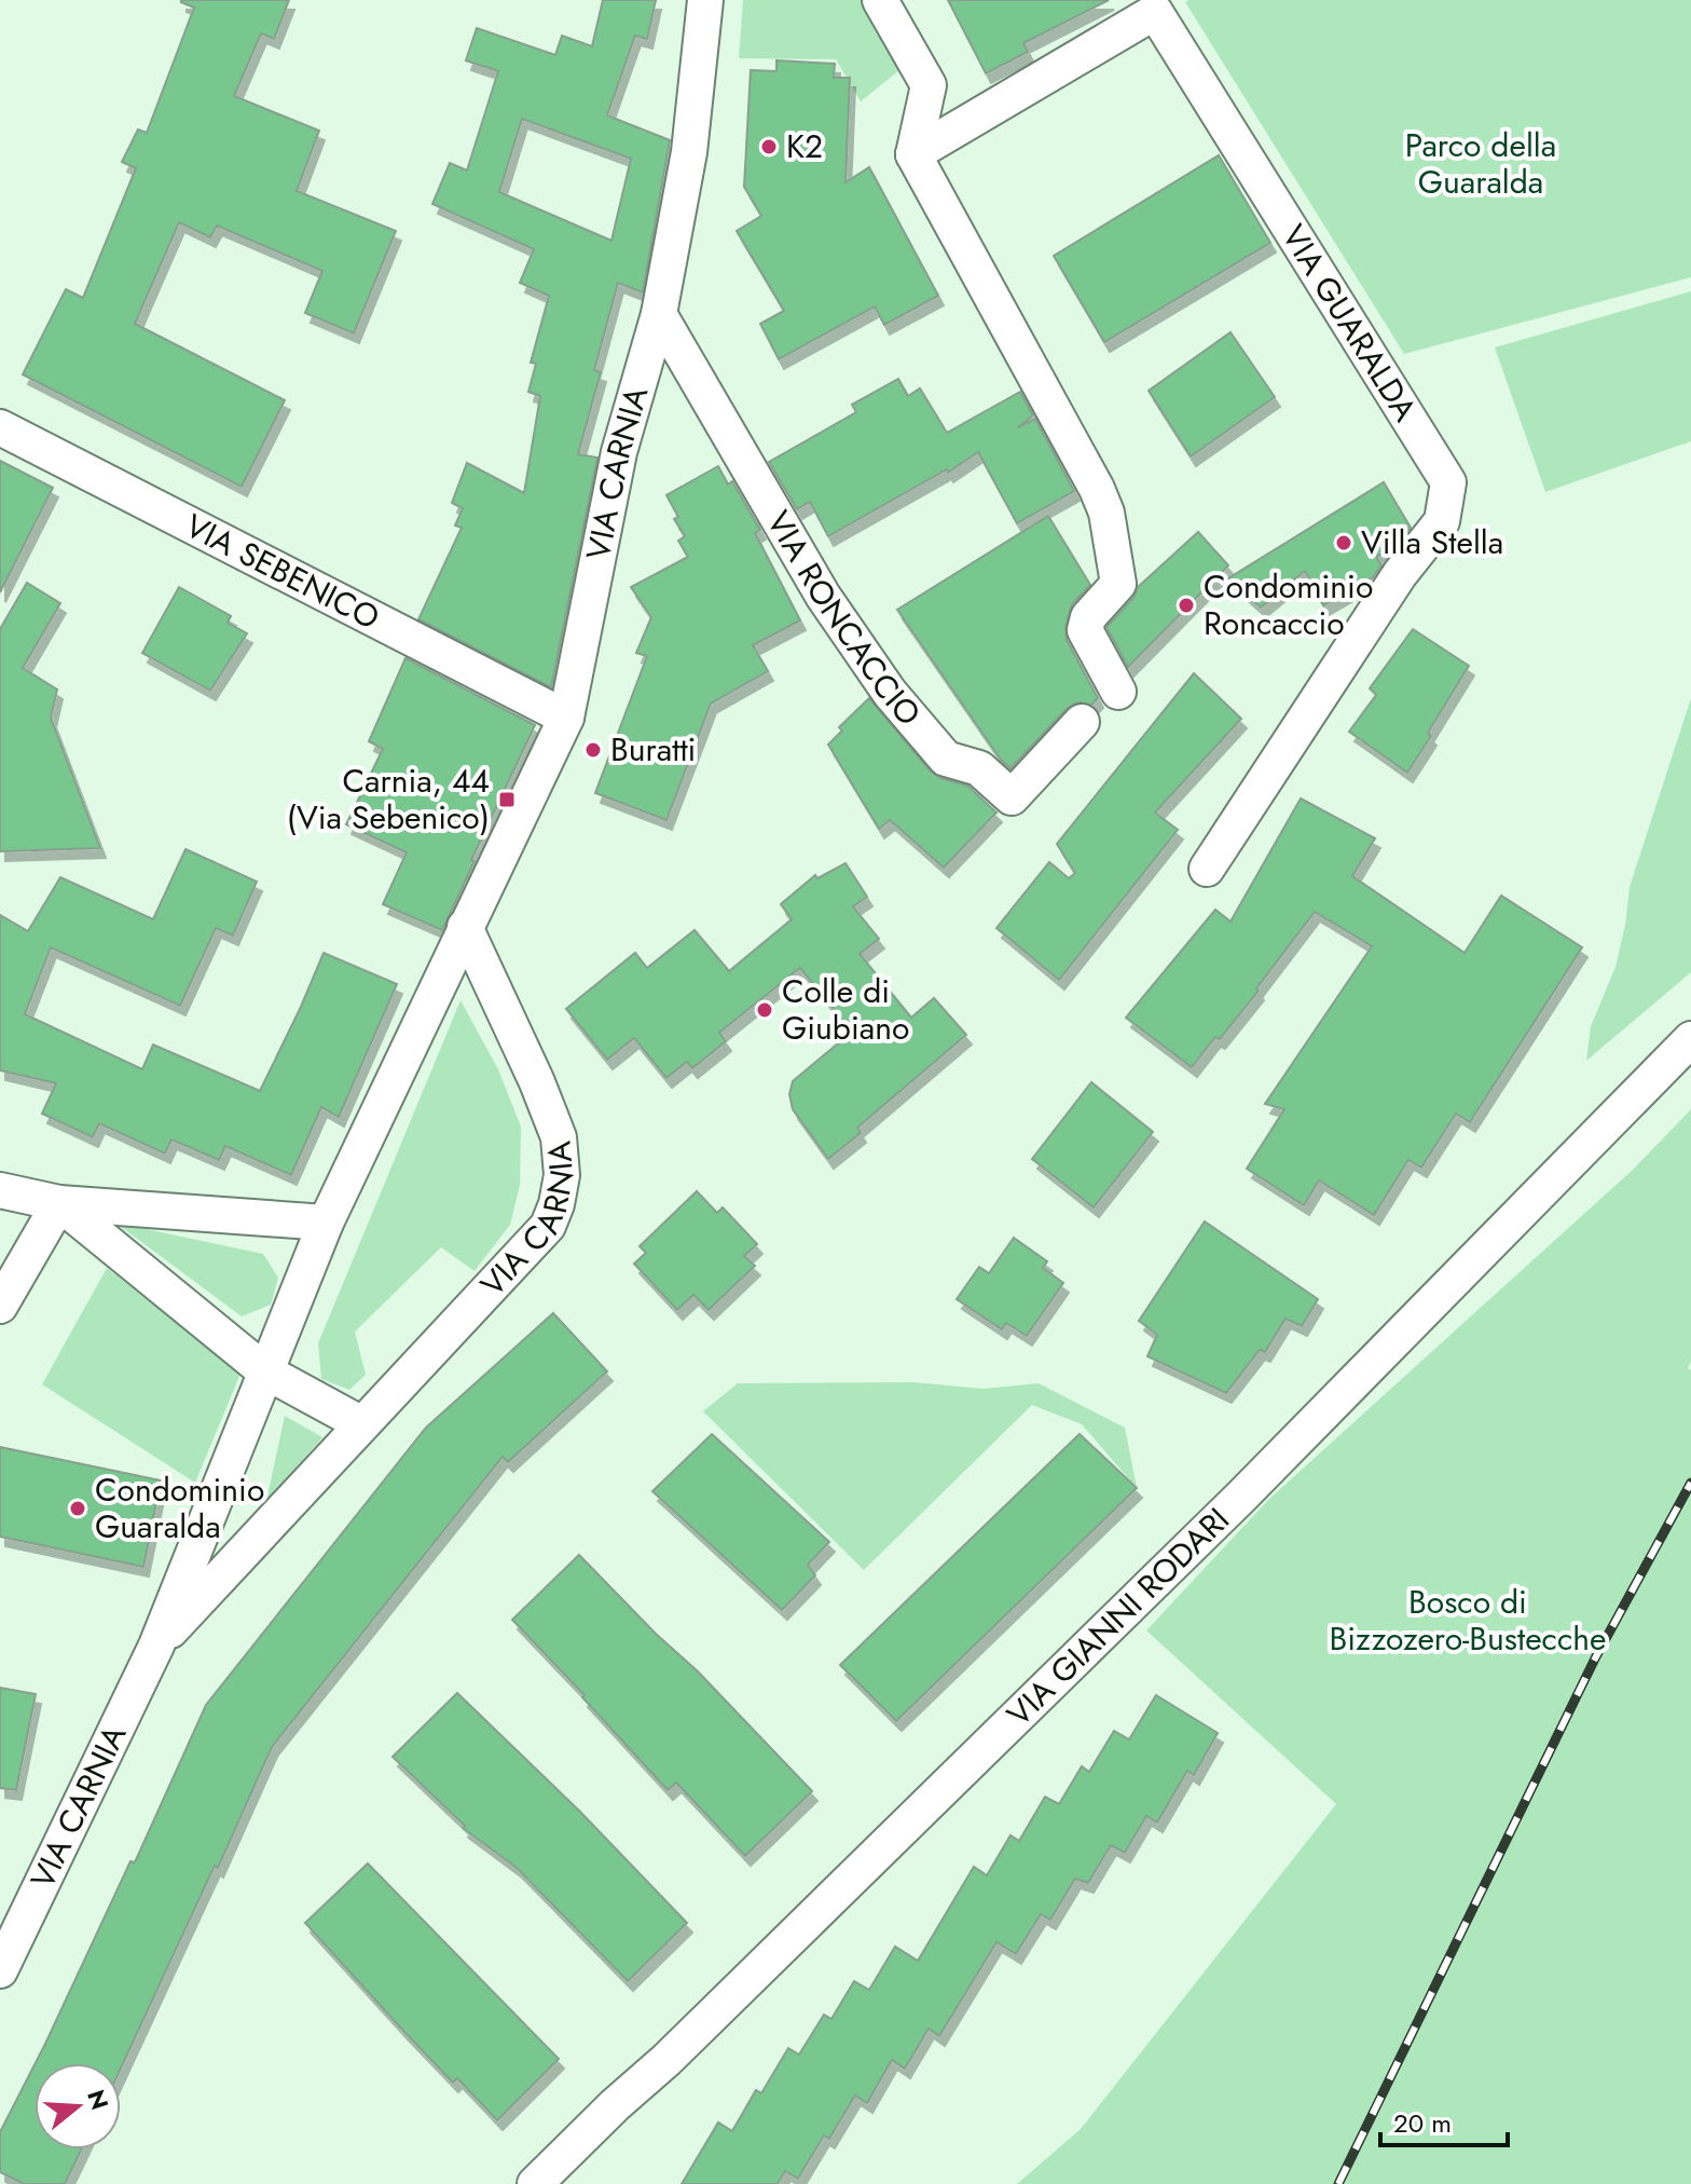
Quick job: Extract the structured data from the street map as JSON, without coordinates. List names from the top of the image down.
{
  "streets": {
    "street": [
      "VIA GUARALDA",
      "VIA CARNIA",
      "VIA SEBENICO",
      "VIA RONCACCIO",
      "VIA GIANNI RODARI"
    ]
  },
  "crossings": [
    ["VIA CARNIA", "VIA SEBENICO"],
    ["VIA CARNIA", "VIA RONCACCIO"]
  ],
  "parks": ["Parco della Guaralda", "Bosco di Bizzozero-Bustecche"],
  "places": {
    "other": [
      "K2",
      "Villa Stella",
      "Condominio Roncaccio",
      "Buratti",
      "Colle di Giubiano",
      "Condominio Guaralda"
    ],
    "transit": ["Carnia, 44 (Via Sebenico)"]
  },
  "scale_bar": "20 m",
  "north": "right"
}
